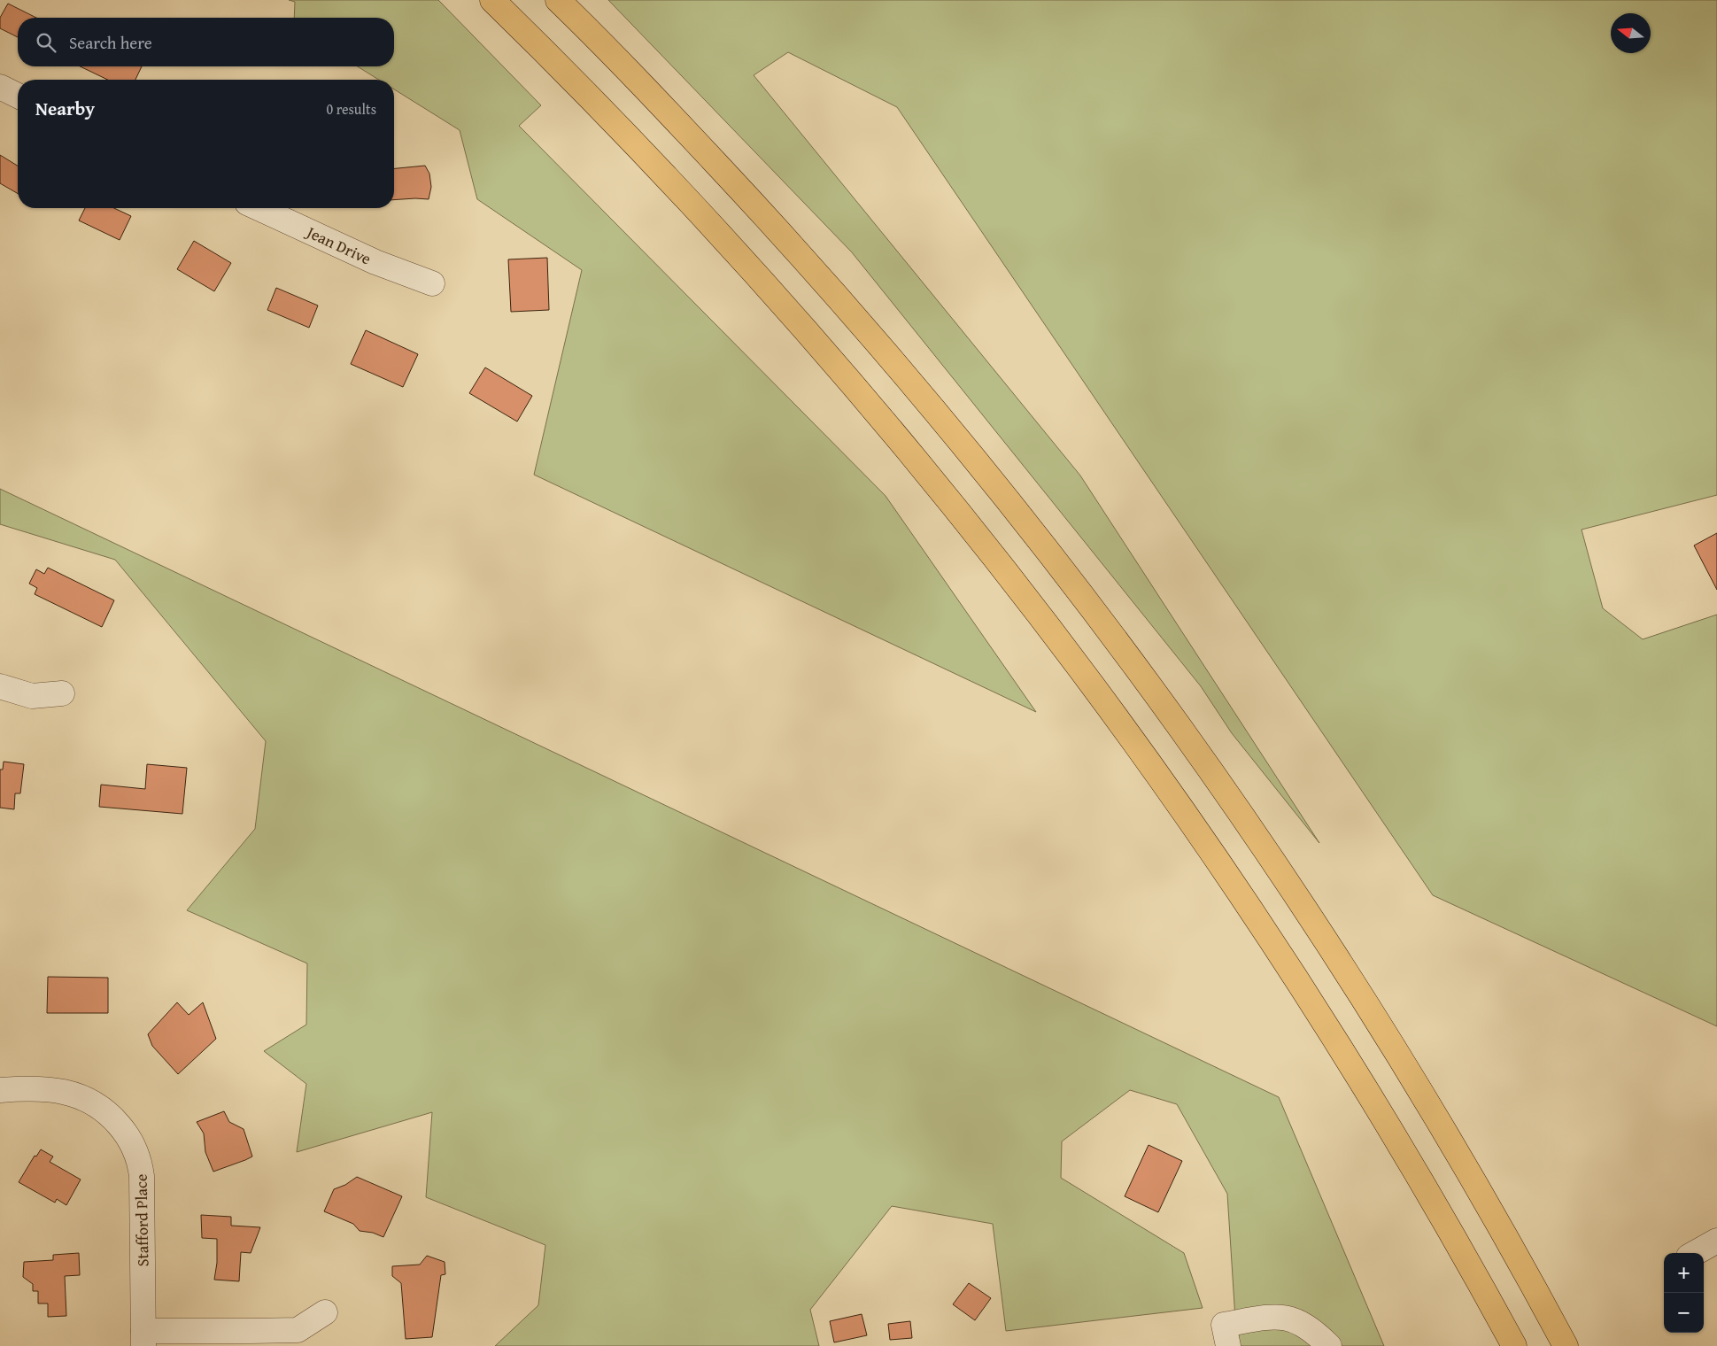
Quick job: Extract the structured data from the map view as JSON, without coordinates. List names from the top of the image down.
{
  "streets": {
    "street": ["Jean Drive", "Stafford Place"]
  },
  "north": "left",
  "page": {
    "search": "Search here",
    "heading": ["Nearby", "0 results"],
    "map_buttons": ["+", "−"]
  }
}
